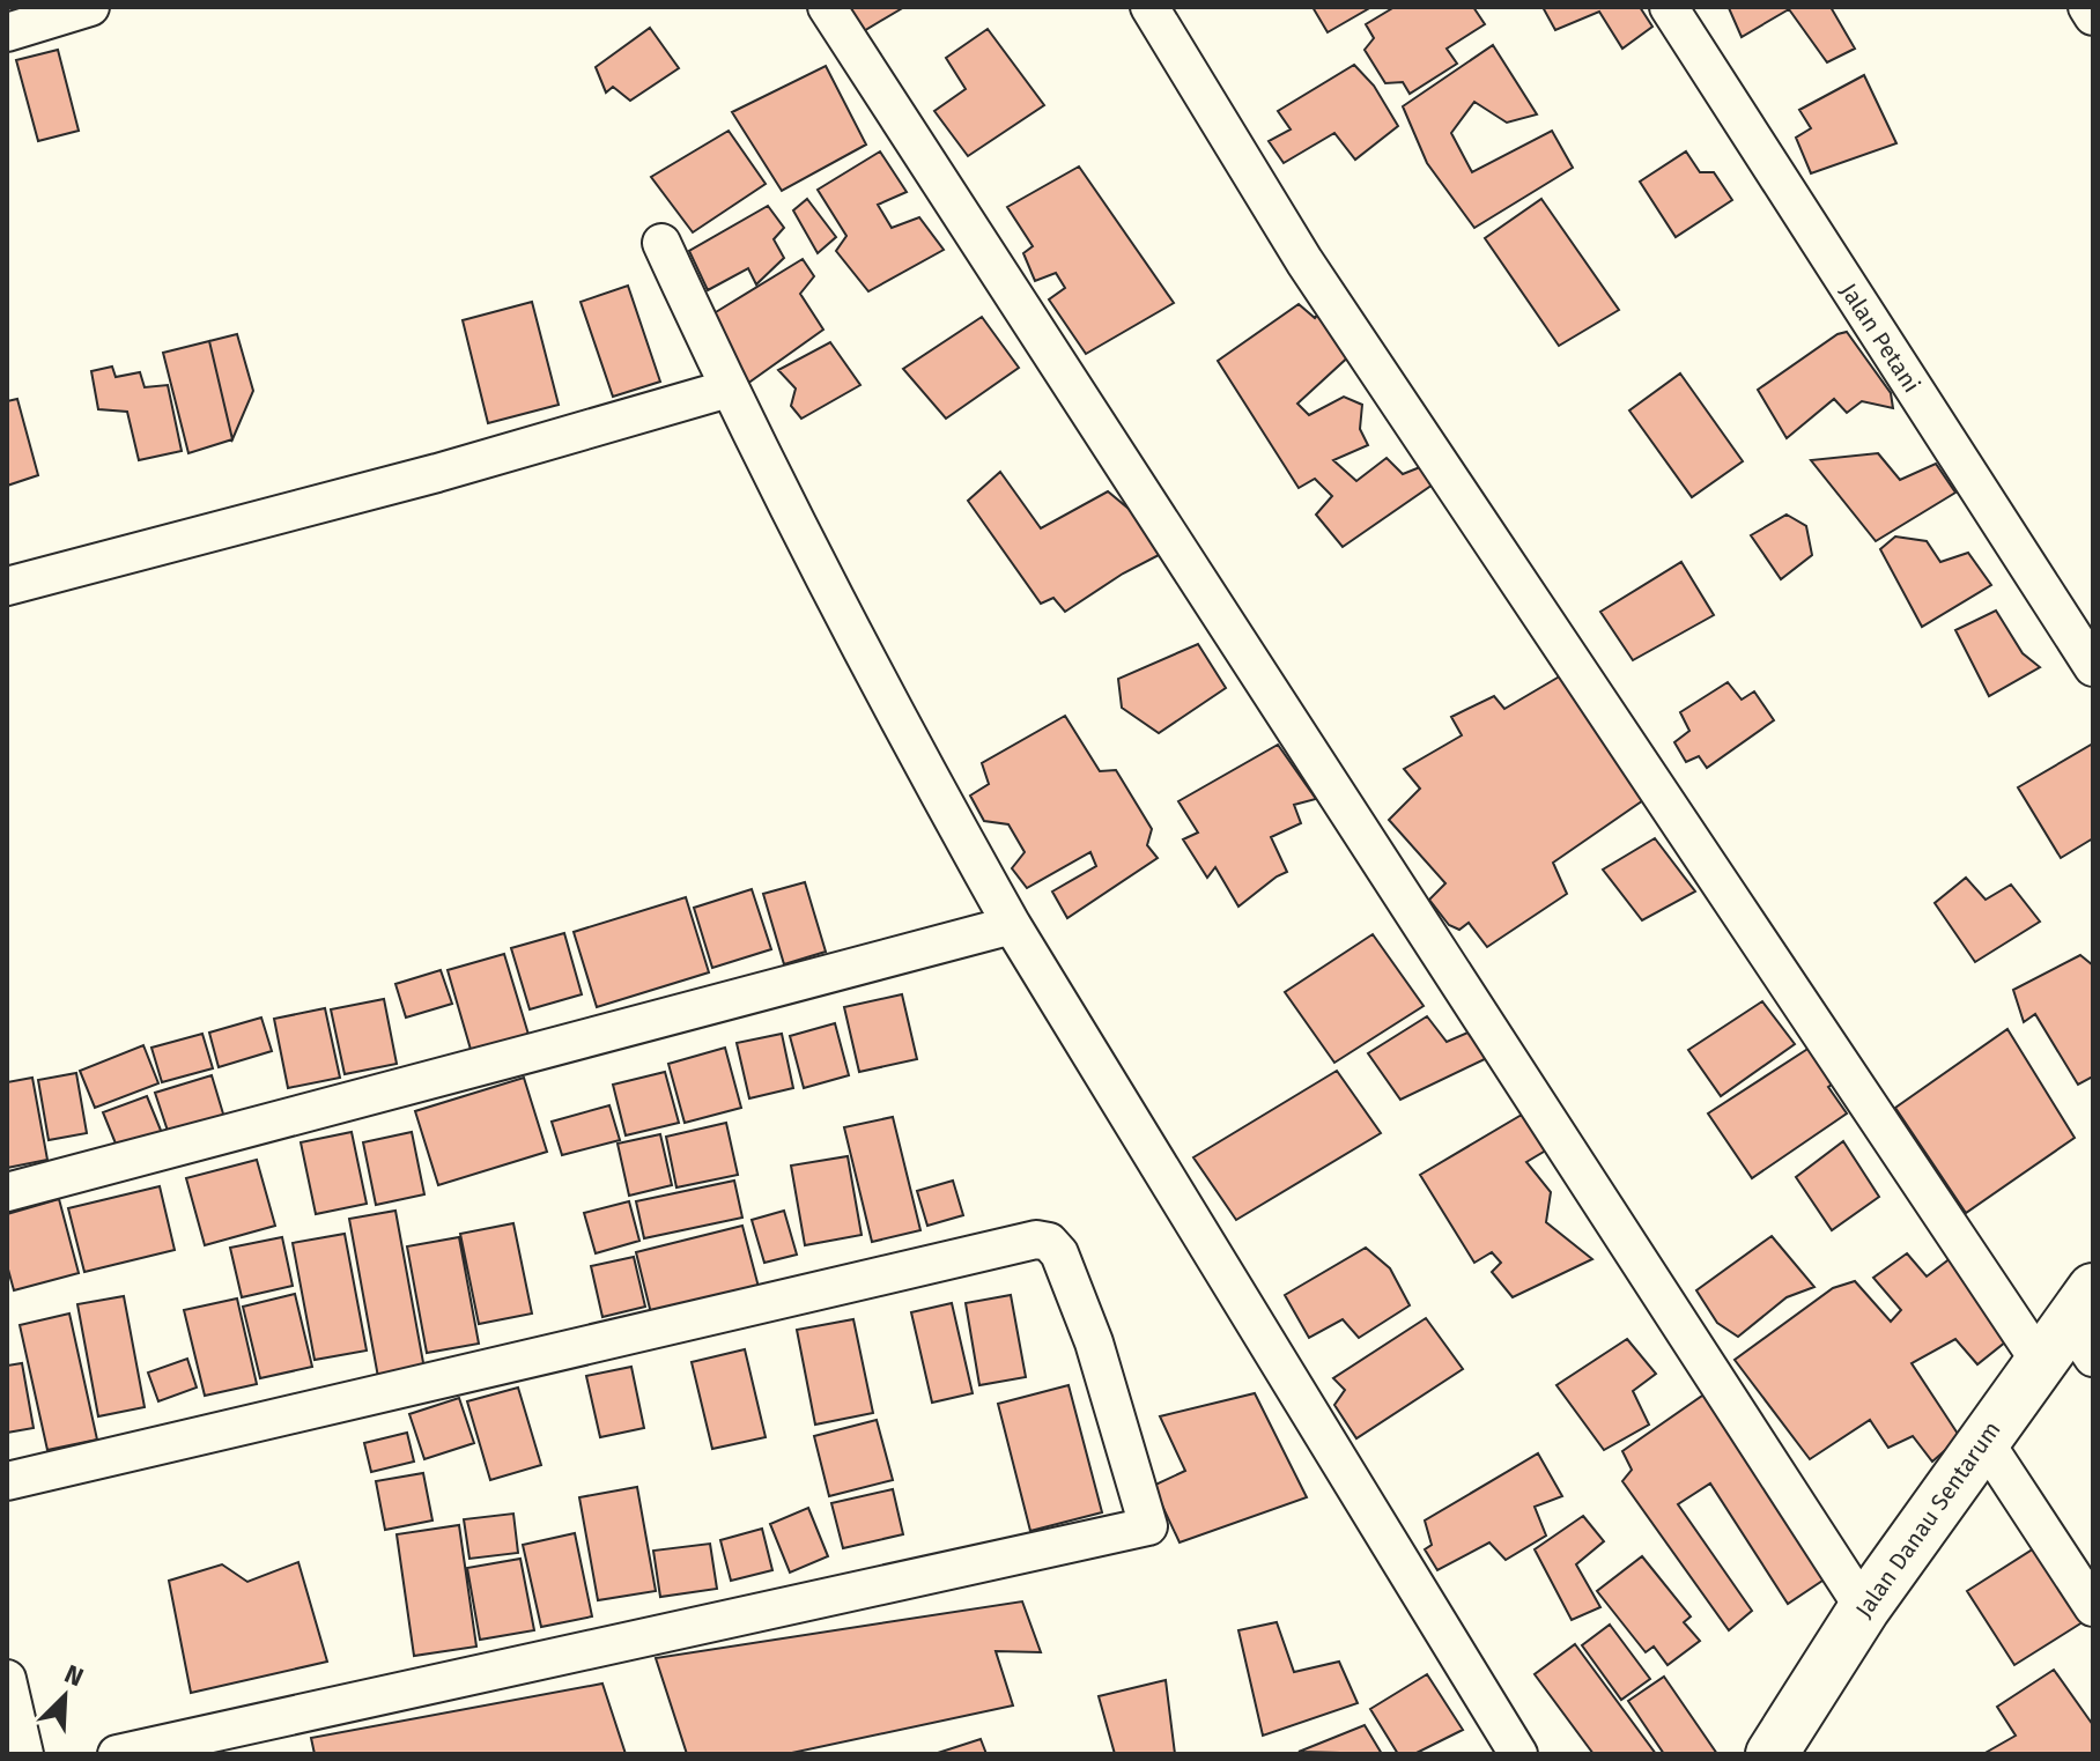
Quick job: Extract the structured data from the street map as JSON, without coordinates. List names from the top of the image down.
{
  "streets": {
    "street": ["Jalan Petani", "Jalan Danau Sentarum"]
  },
  "north": "top right"
}
